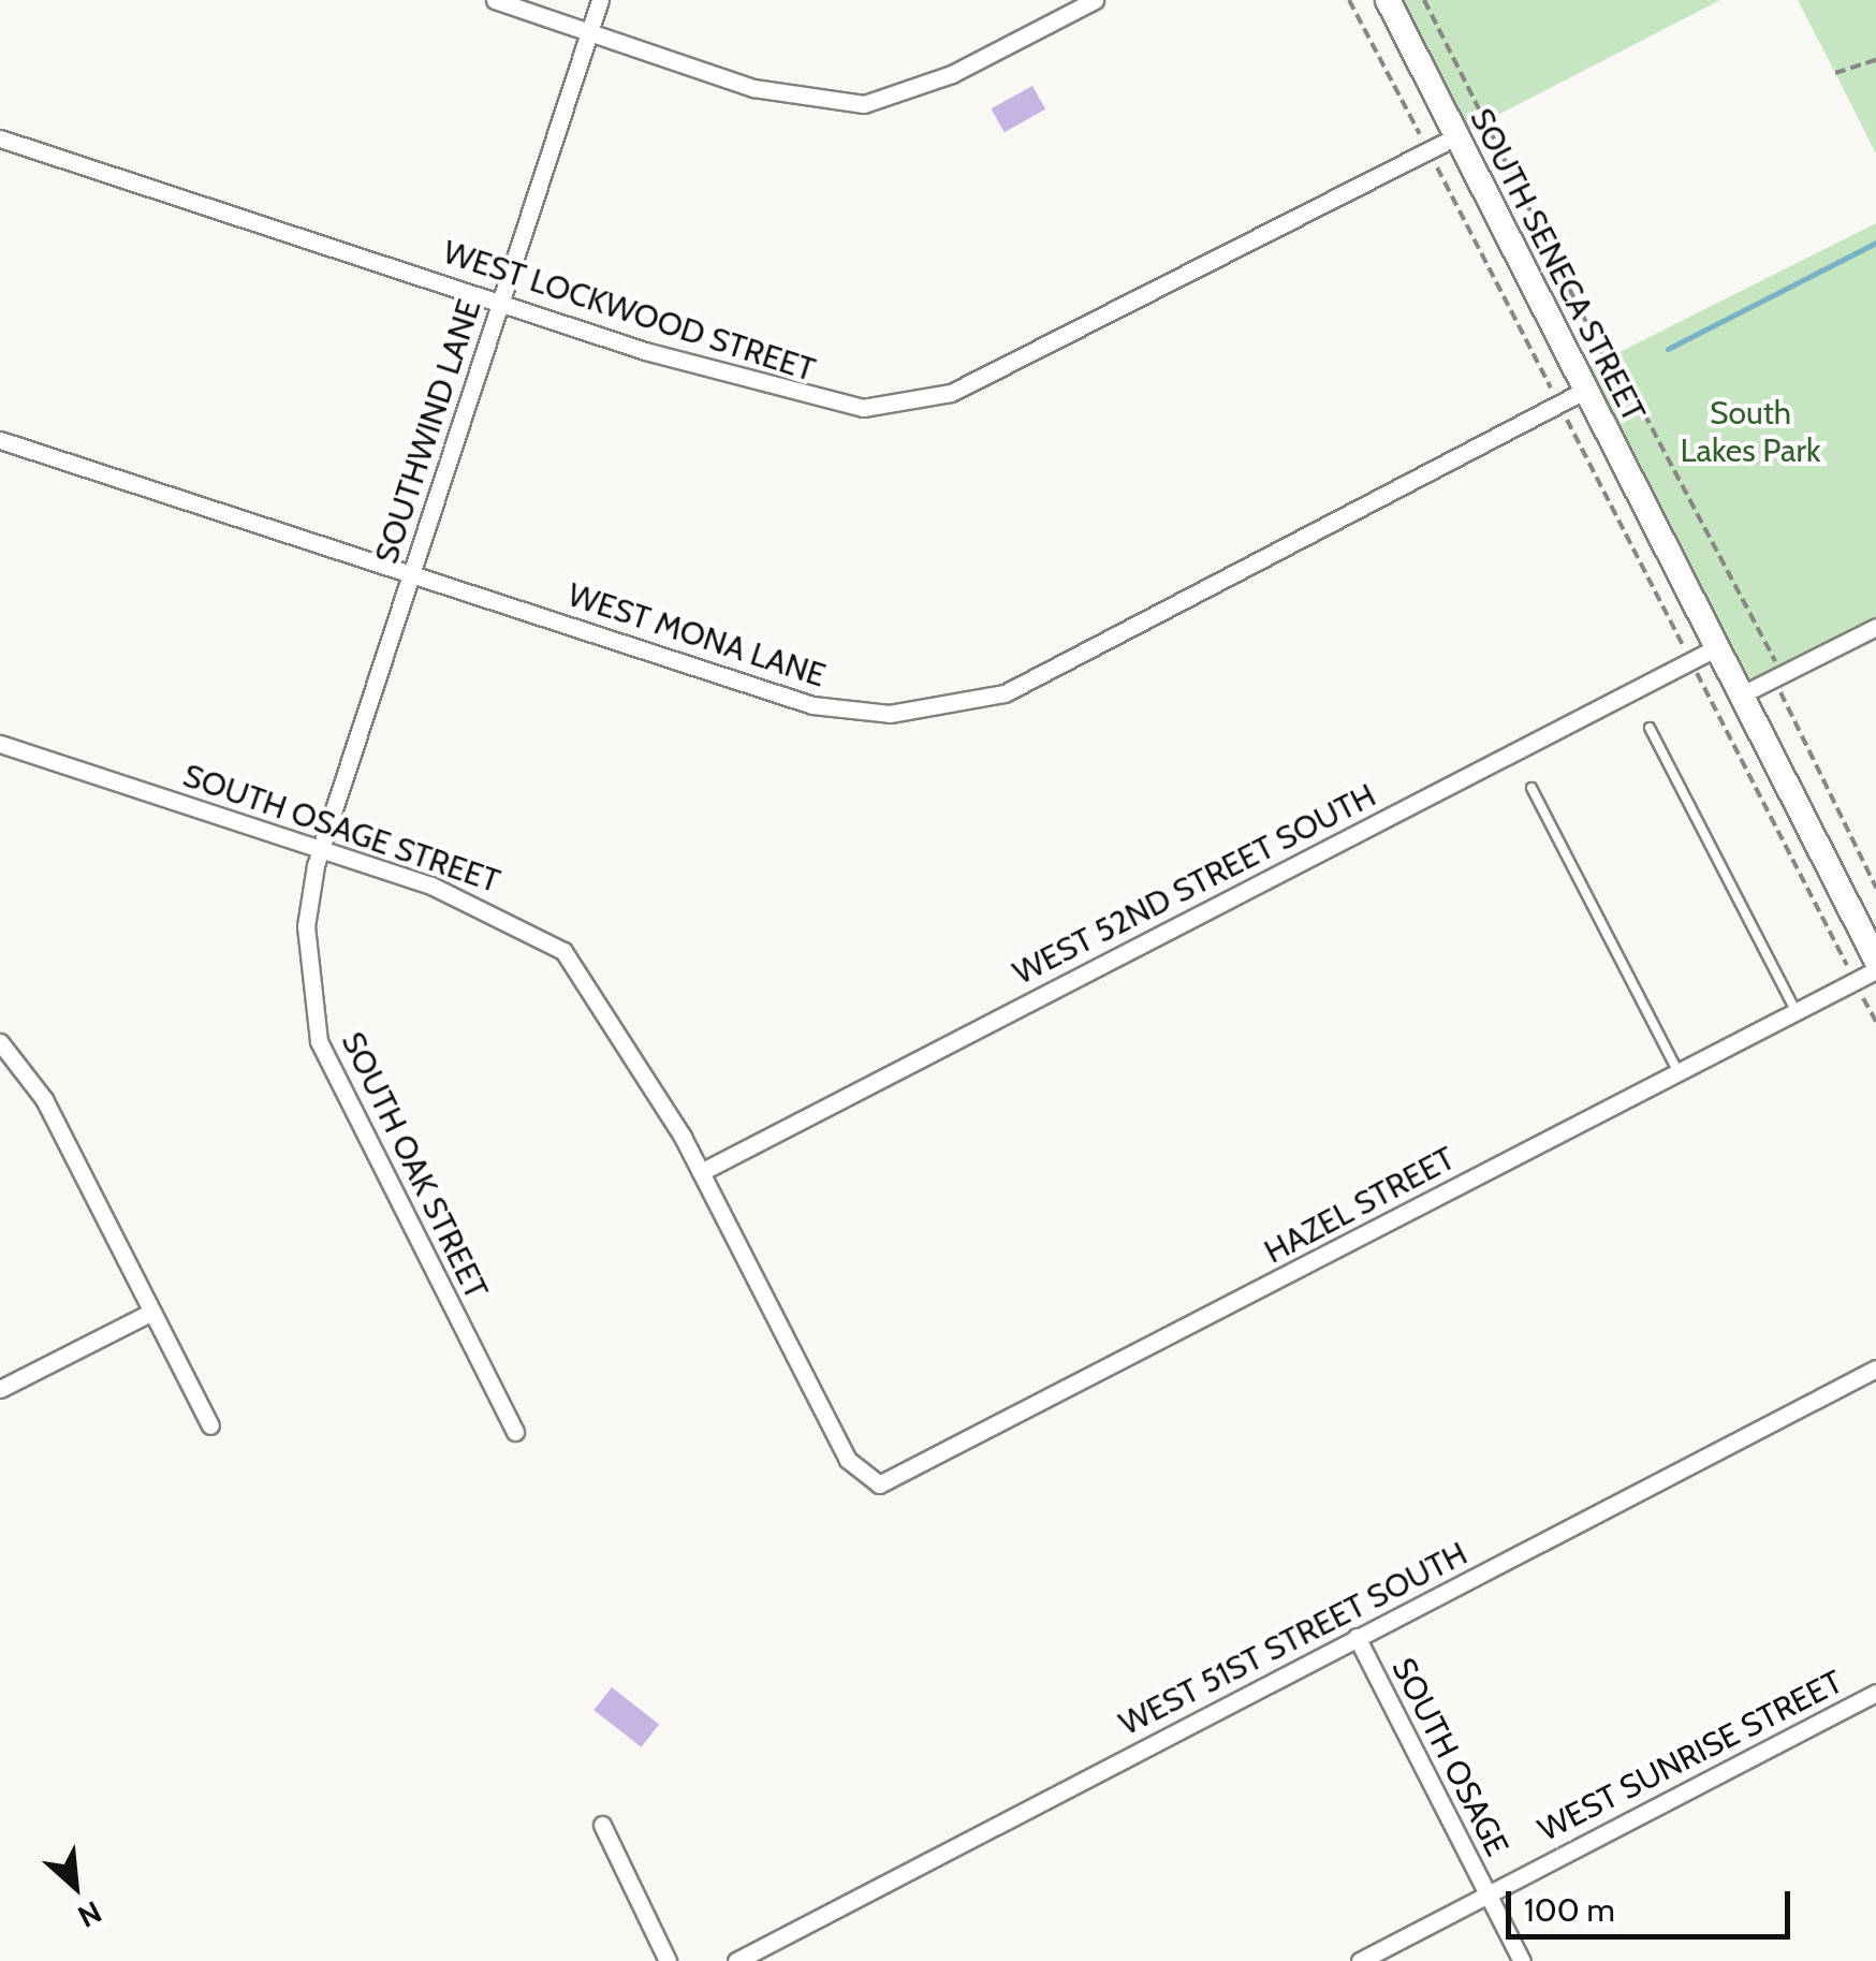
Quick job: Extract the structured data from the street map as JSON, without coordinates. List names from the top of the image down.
{
  "streets": {
    "street": [
      "SOUTH SENECA STREET",
      "WEST LOCKWOOD STREET",
      "SOUTHWIND LANE",
      "WEST MONA LANE",
      "SOUTH OSAGE STREET",
      "WEST 52ND STREET SOUTH",
      "SOUTH OAK STREET",
      "HAZEL STREET",
      "WEST 51ST STREET SOUTH",
      "WEST SUNRISE STREET",
      "SOUTH OSAGE"
    ]
  },
  "crossings": [
    ["SOUTH SENECA STREET", "WEST LOCKWOOD STREET"],
    ["SOUTH SENECA STREET", "WEST MONA LANE"],
    ["SOUTH SENECA STREET", "WEST 52ND STREET SOUTH"],
    ["WEST LOCKWOOD STREET", "SOUTHWIND LANE"],
    ["SOUTHWIND LANE", "WEST MONA LANE"],
    ["SOUTHWIND LANE", "SOUTH OSAGE STREET"],
    ["SOUTHWIND LANE", "SOUTH OAK STREET"],
    ["SOUTH OSAGE STREET", "WEST 52ND STREET SOUTH"],
    ["SOUTH OSAGE STREET", "SOUTH OAK STREET"],
    ["SOUTH OSAGE STREET", "HAZEL STREET"],
    ["WEST 51ST STREET SOUTH", "SOUTH OSAGE"],
    ["WEST SUNRISE STREET", "SOUTH OSAGE"]
  ],
  "parks": ["South Lakes Park"],
  "scale_bar": "100 m",
  "north": "bottom right"
}
